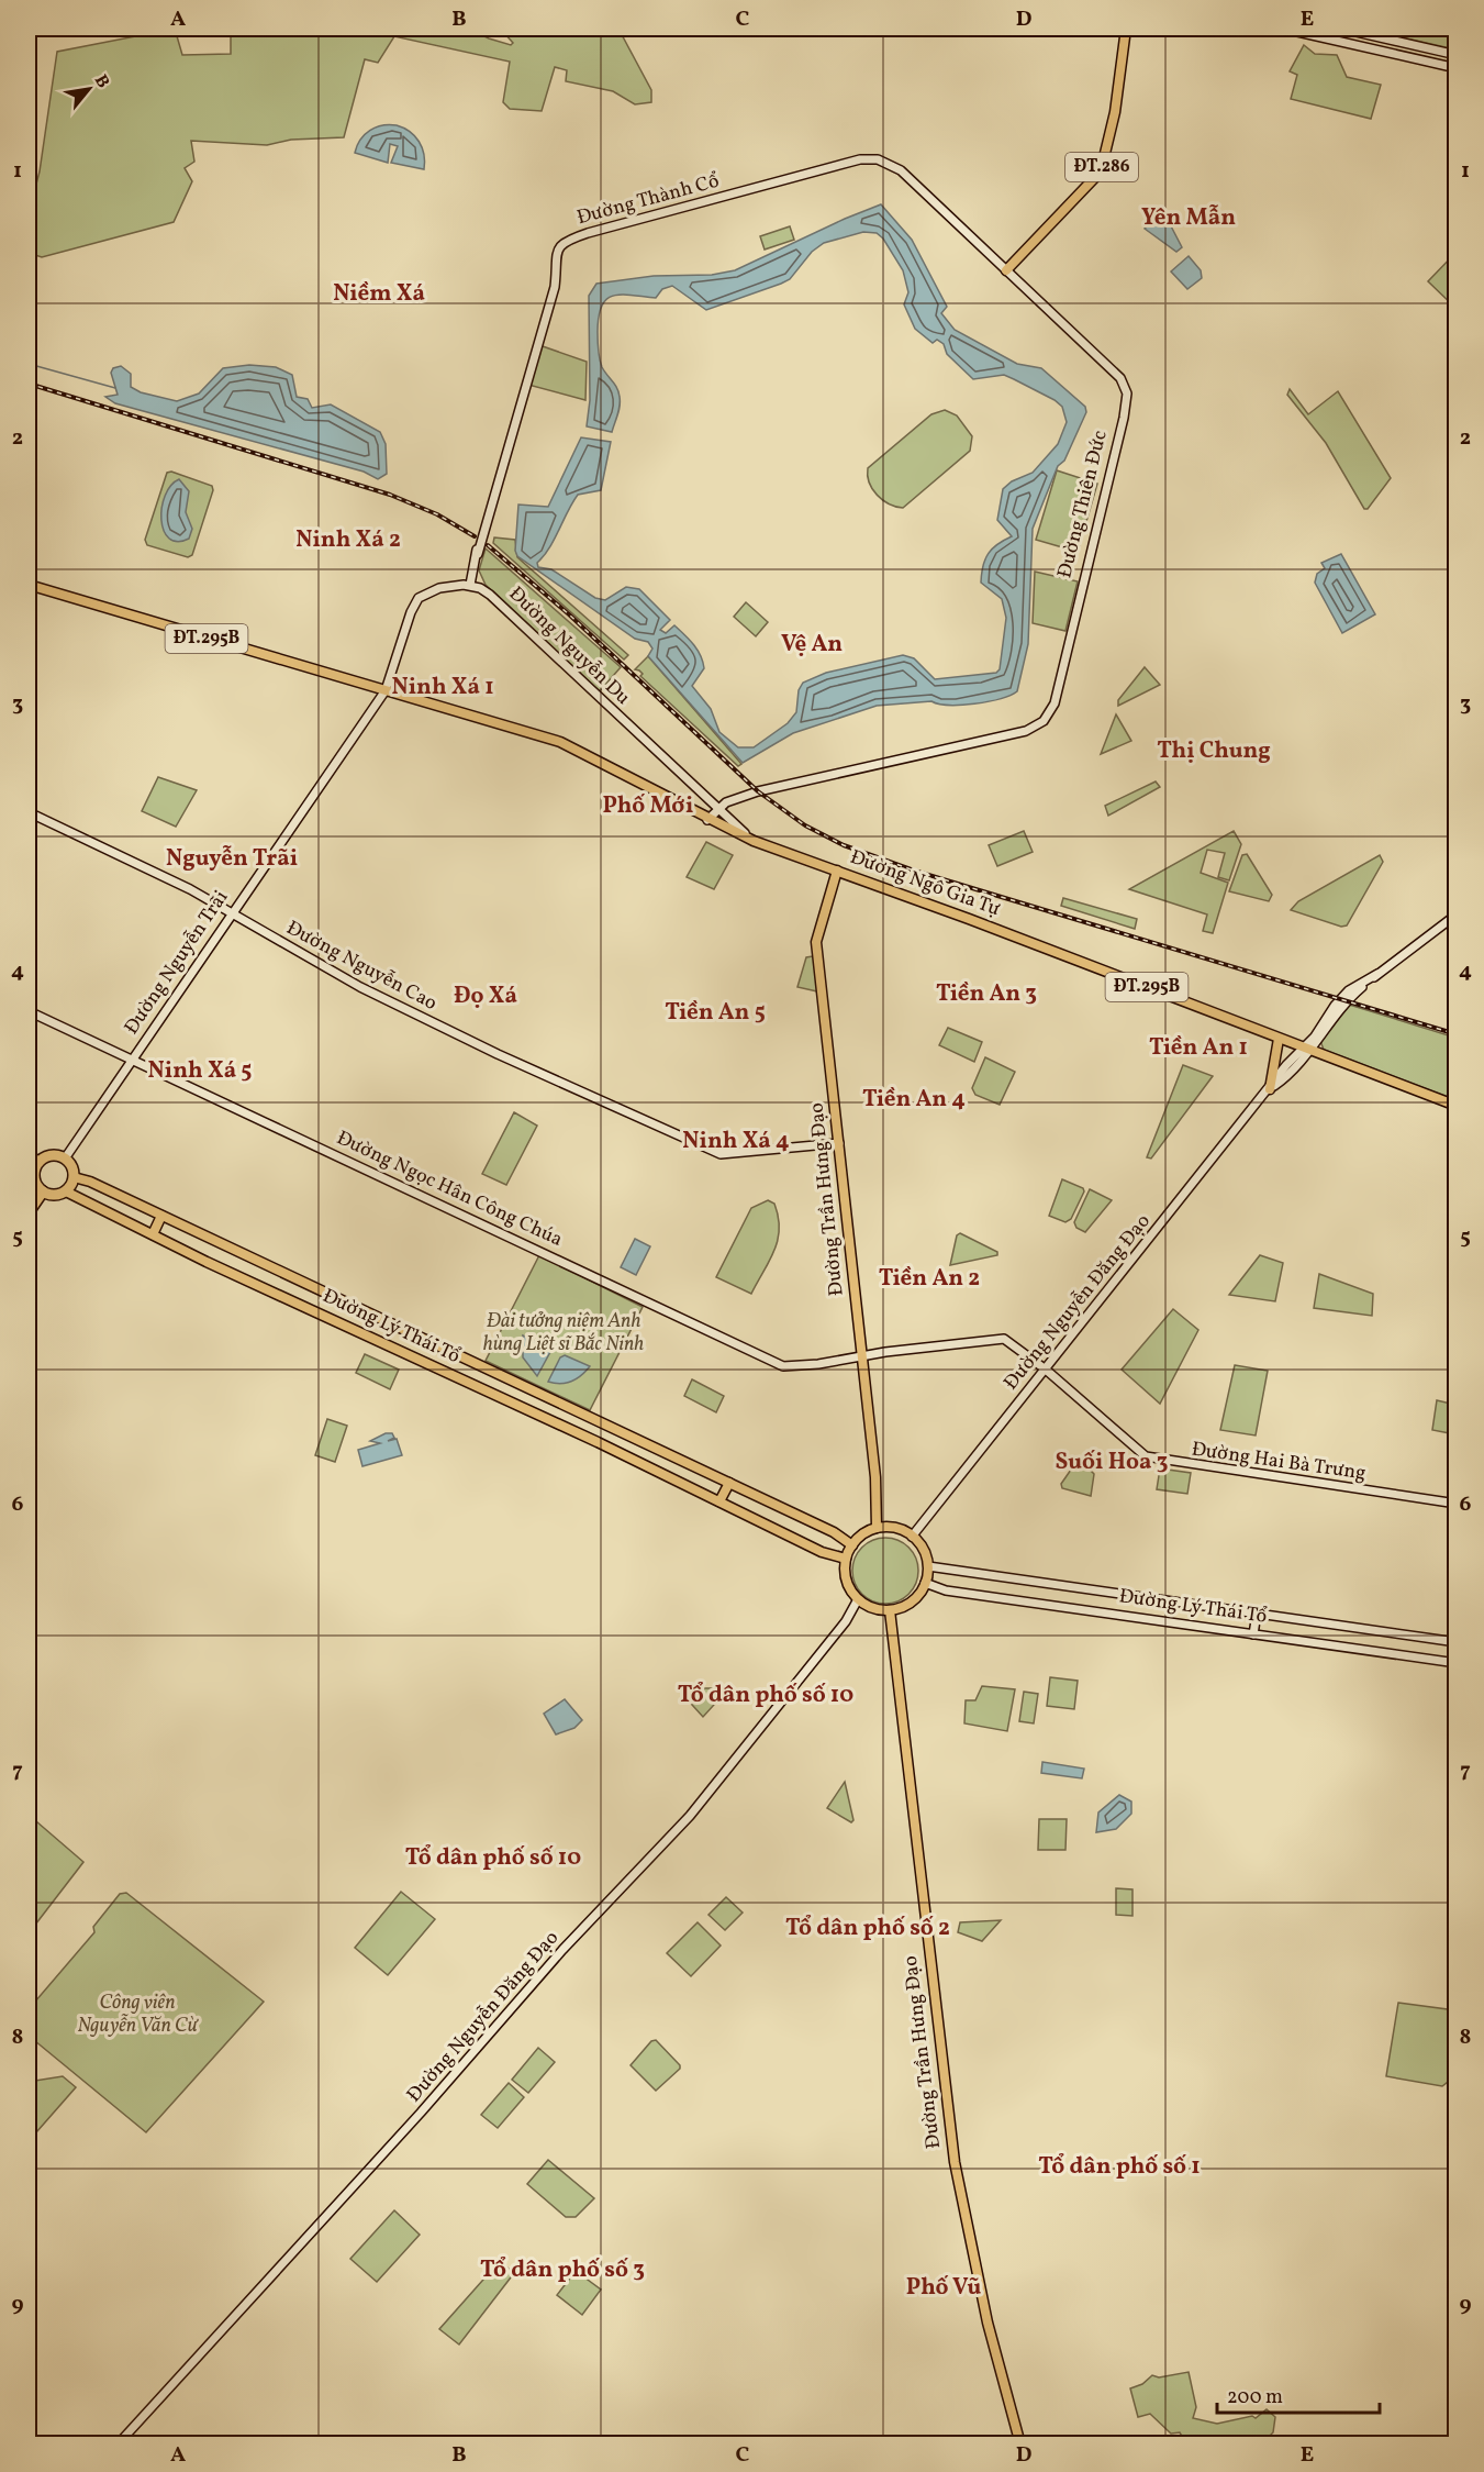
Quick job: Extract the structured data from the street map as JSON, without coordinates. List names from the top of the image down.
{
  "streets": {
    "main road": [
      "ĐT.286",
      "Đường Thành Cổ",
      "Đường Thiên Đức",
      "ĐT.295B",
      "Đường Nguyễn Du",
      "Đường Ngô Gia Tự",
      "Đường Nguyễn Trãi",
      "Đường Nguyễn Cao",
      "Đường Ngọc Hân Công Chúa",
      "Đường Trần Hưng Đạo",
      "Đường Nguyễn Đăng Đạo",
      "Đường Lý Thái Tổ",
      "Đường Hai Bà Trưng"
    ]
  },
  "crossings": [
    ["ĐT.286", "Đường Thành Cổ"],
    ["ĐT.286", "Đường Thiên Đức"],
    ["Đường Thành Cổ", "Đường Thiên Đức"],
    ["Đường Thành Cổ", "Đường Nguyễn Du"],
    ["Đường Thiên Đức", "Đường Nguyễn Du"],
    ["Đường Thiên Đức", "Đường Ngô Gia Tự"],
    ["ĐT.295B", "Đường Ngô Gia Tự"],
    ["ĐT.295B", "Đường Nguyễn Trãi"],
    ["Đường Nguyễn Du", "Đường Ngô Gia Tự"],
    ["Đường Ngô Gia Tự", "Đường Nguyễn Trãi"],
    ["Đường Ngô Gia Tự", "Đường Trần Hưng Đạo"],
    ["Đường Ngô Gia Tự", "Đường Nguyễn Đăng Đạo"],
    ["Đường Nguyễn Trãi", "Đường Nguyễn Cao"],
    ["Đường Nguyễn Trãi", "Đường Ngọc Hân Công Chúa"],
    ["Đường Nguyễn Trãi", "Đường Lý Thái Tổ"],
    ["Đường Nguyễn Cao", "Đường Trần Hưng Đạo"],
    ["Đường Ngọc Hân Công Chúa", "Đường Trần Hưng Đạo"],
    ["Đường Ngọc Hân Công Chúa", "Đường Hai Bà Trưng"],
    ["Đường Trần Hưng Đạo", "Đường Nguyễn Đăng Đạo"],
    ["Đường Trần Hưng Đạo", "Đường Lý Thái Tổ"],
    ["Đường Trần Hưng Đạo", "Đường Hai Bà Trưng"],
    ["Đường Nguyễn Đăng Đạo", "Đường Lý Thái Tổ"],
    ["Đường Nguyễn Đăng Đạo", "Đường Hai Bà Trưng"]
  ],
  "districts": [
    "Yên Mẫn",
    "Niềm Xá",
    "Ninh Xá 2",
    "Vệ An",
    "Ninh Xá 1",
    "Thị Chung",
    "Phố Mới",
    "Nguyễn Trãi",
    "Tiền An 3",
    "Đọ Xá",
    "Tiền An 5",
    "Tiền An 1",
    "Ninh Xá 5",
    "Tiền An 4",
    "Ninh Xá 4",
    "Tiền An 2",
    "Suối Hoa 3",
    "Tổ dân phố số 10",
    "Tổ dân phố số 10",
    "Tổ dân phố số 2",
    "Tổ dân phố số 1",
    "Tổ dân phố số 3",
    "Phố Vũ"
  ],
  "parks": ["Đài tưởng niệm Anh hùng Liệt sĩ Bắc Ninh", "Công viên Nguyễn Văn Cừ"],
  "scale_bar": "200 m",
  "north": "top right",
  "grid": {
    "columns": [
      "A",
      "B",
      "C",
      "D",
      "E"
    ],
    "rows": [
      "1",
      "2",
      "3",
      "4",
      "5",
      "6",
      "7",
      "8",
      "9"
    ]
  }
}
